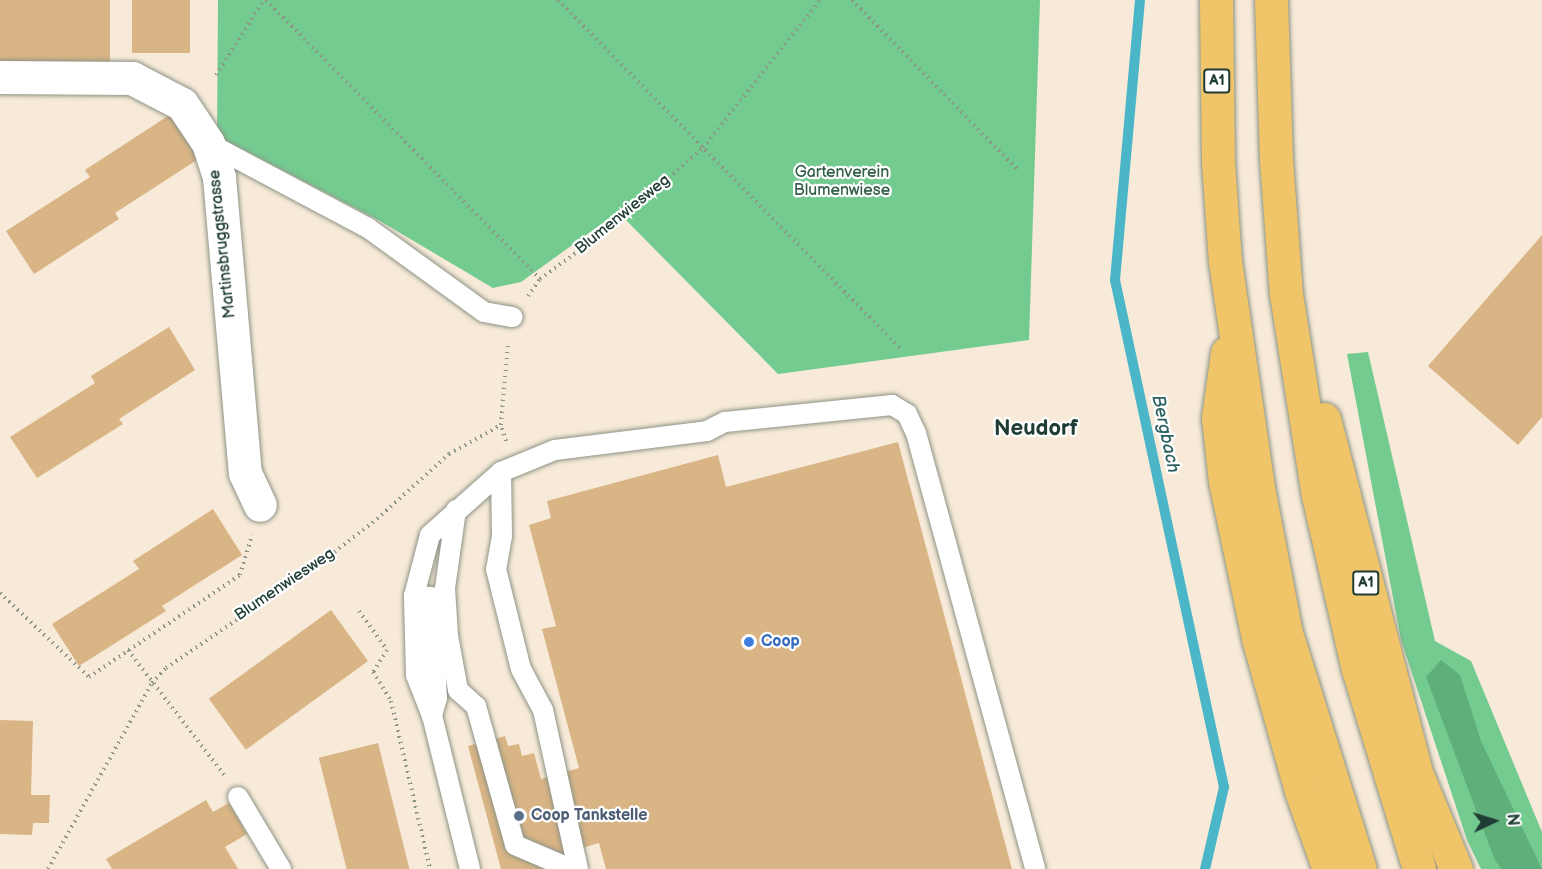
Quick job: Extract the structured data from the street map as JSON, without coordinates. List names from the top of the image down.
{
  "streets": {
    "highway": ["A1"],
    "street": ["Martinsbruggstrasse"],
    "path": ["Blumenwiesweg"]
  },
  "districts": ["Neudorf"],
  "water": ["Bergbach"],
  "parks": ["Gartenverein Blumenwiese"],
  "places": ["Coop", "Coop Tankstelle"],
  "north": "right"
}
